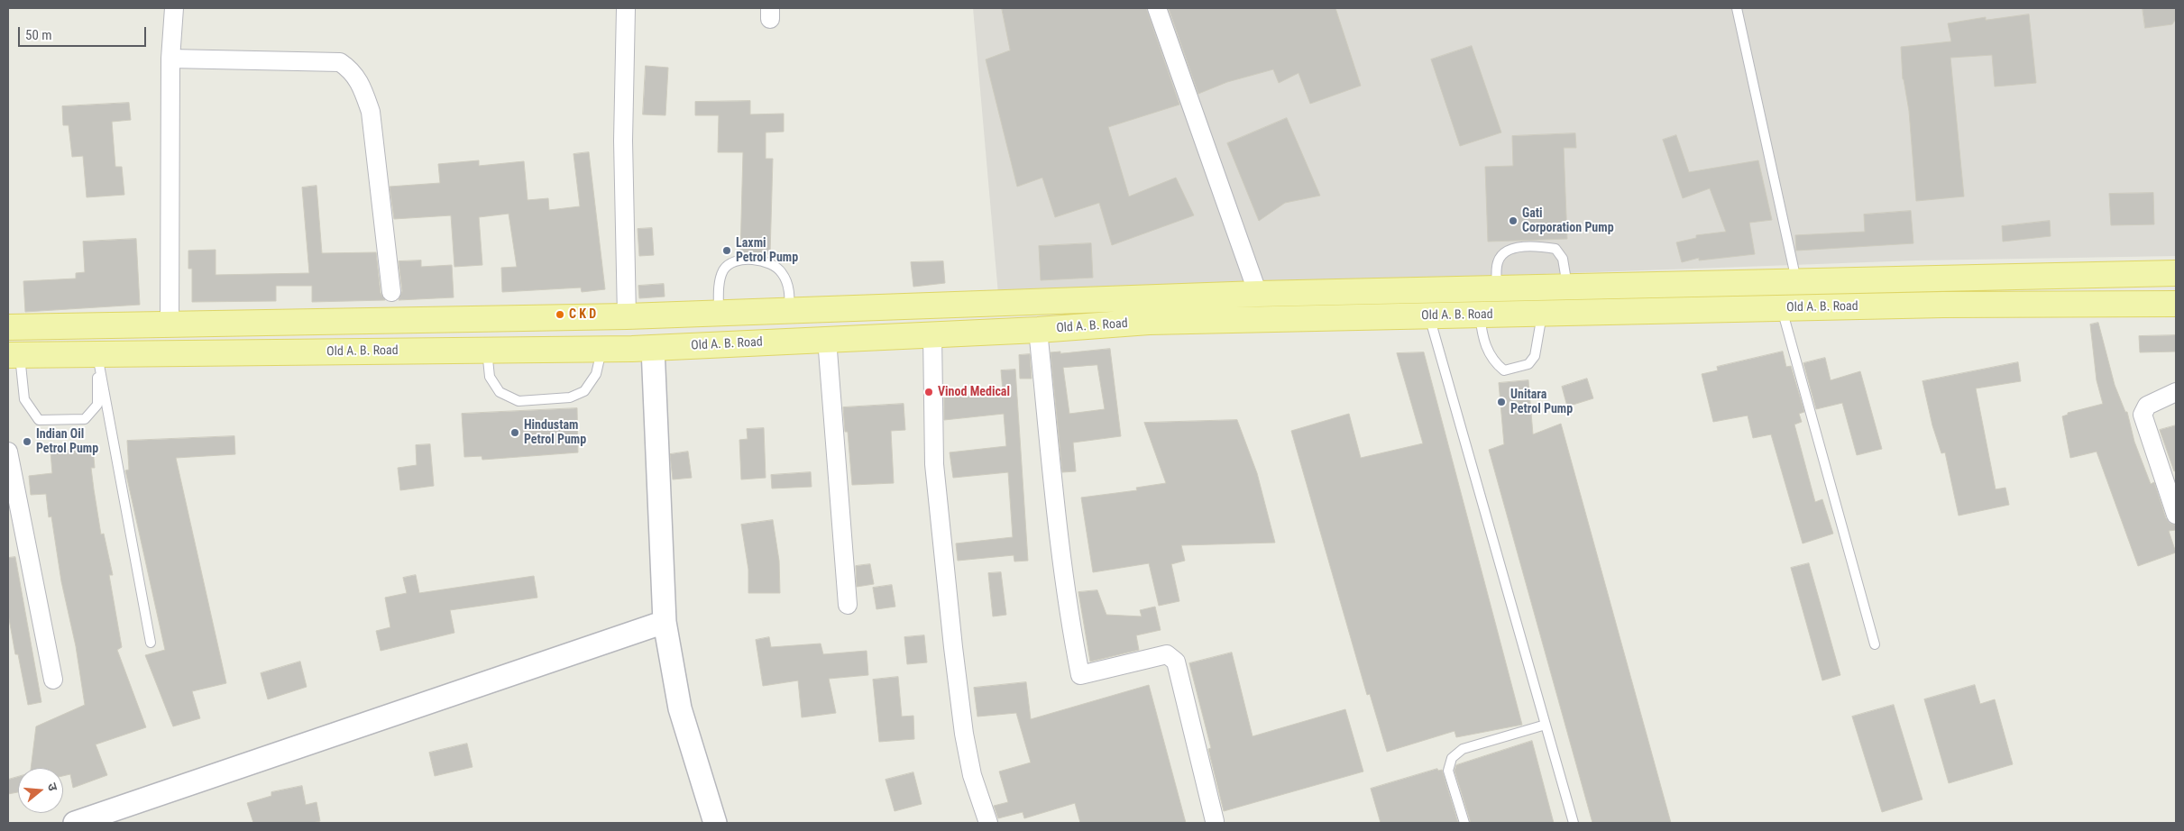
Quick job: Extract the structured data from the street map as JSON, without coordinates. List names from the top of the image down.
{
  "streets": {
    "main road": ["Old A. B. Road"]
  },
  "places": [
    "Gati Corporation Pump",
    "Laxmi Petrol Pump",
    "C K D",
    "Vinod Medical",
    "Unitara Petrol Pump",
    "Hindustam Petrol Pump",
    "Indian Oil Petrol Pump"
  ],
  "scale_bar": "50 m",
  "north": "right"
}
